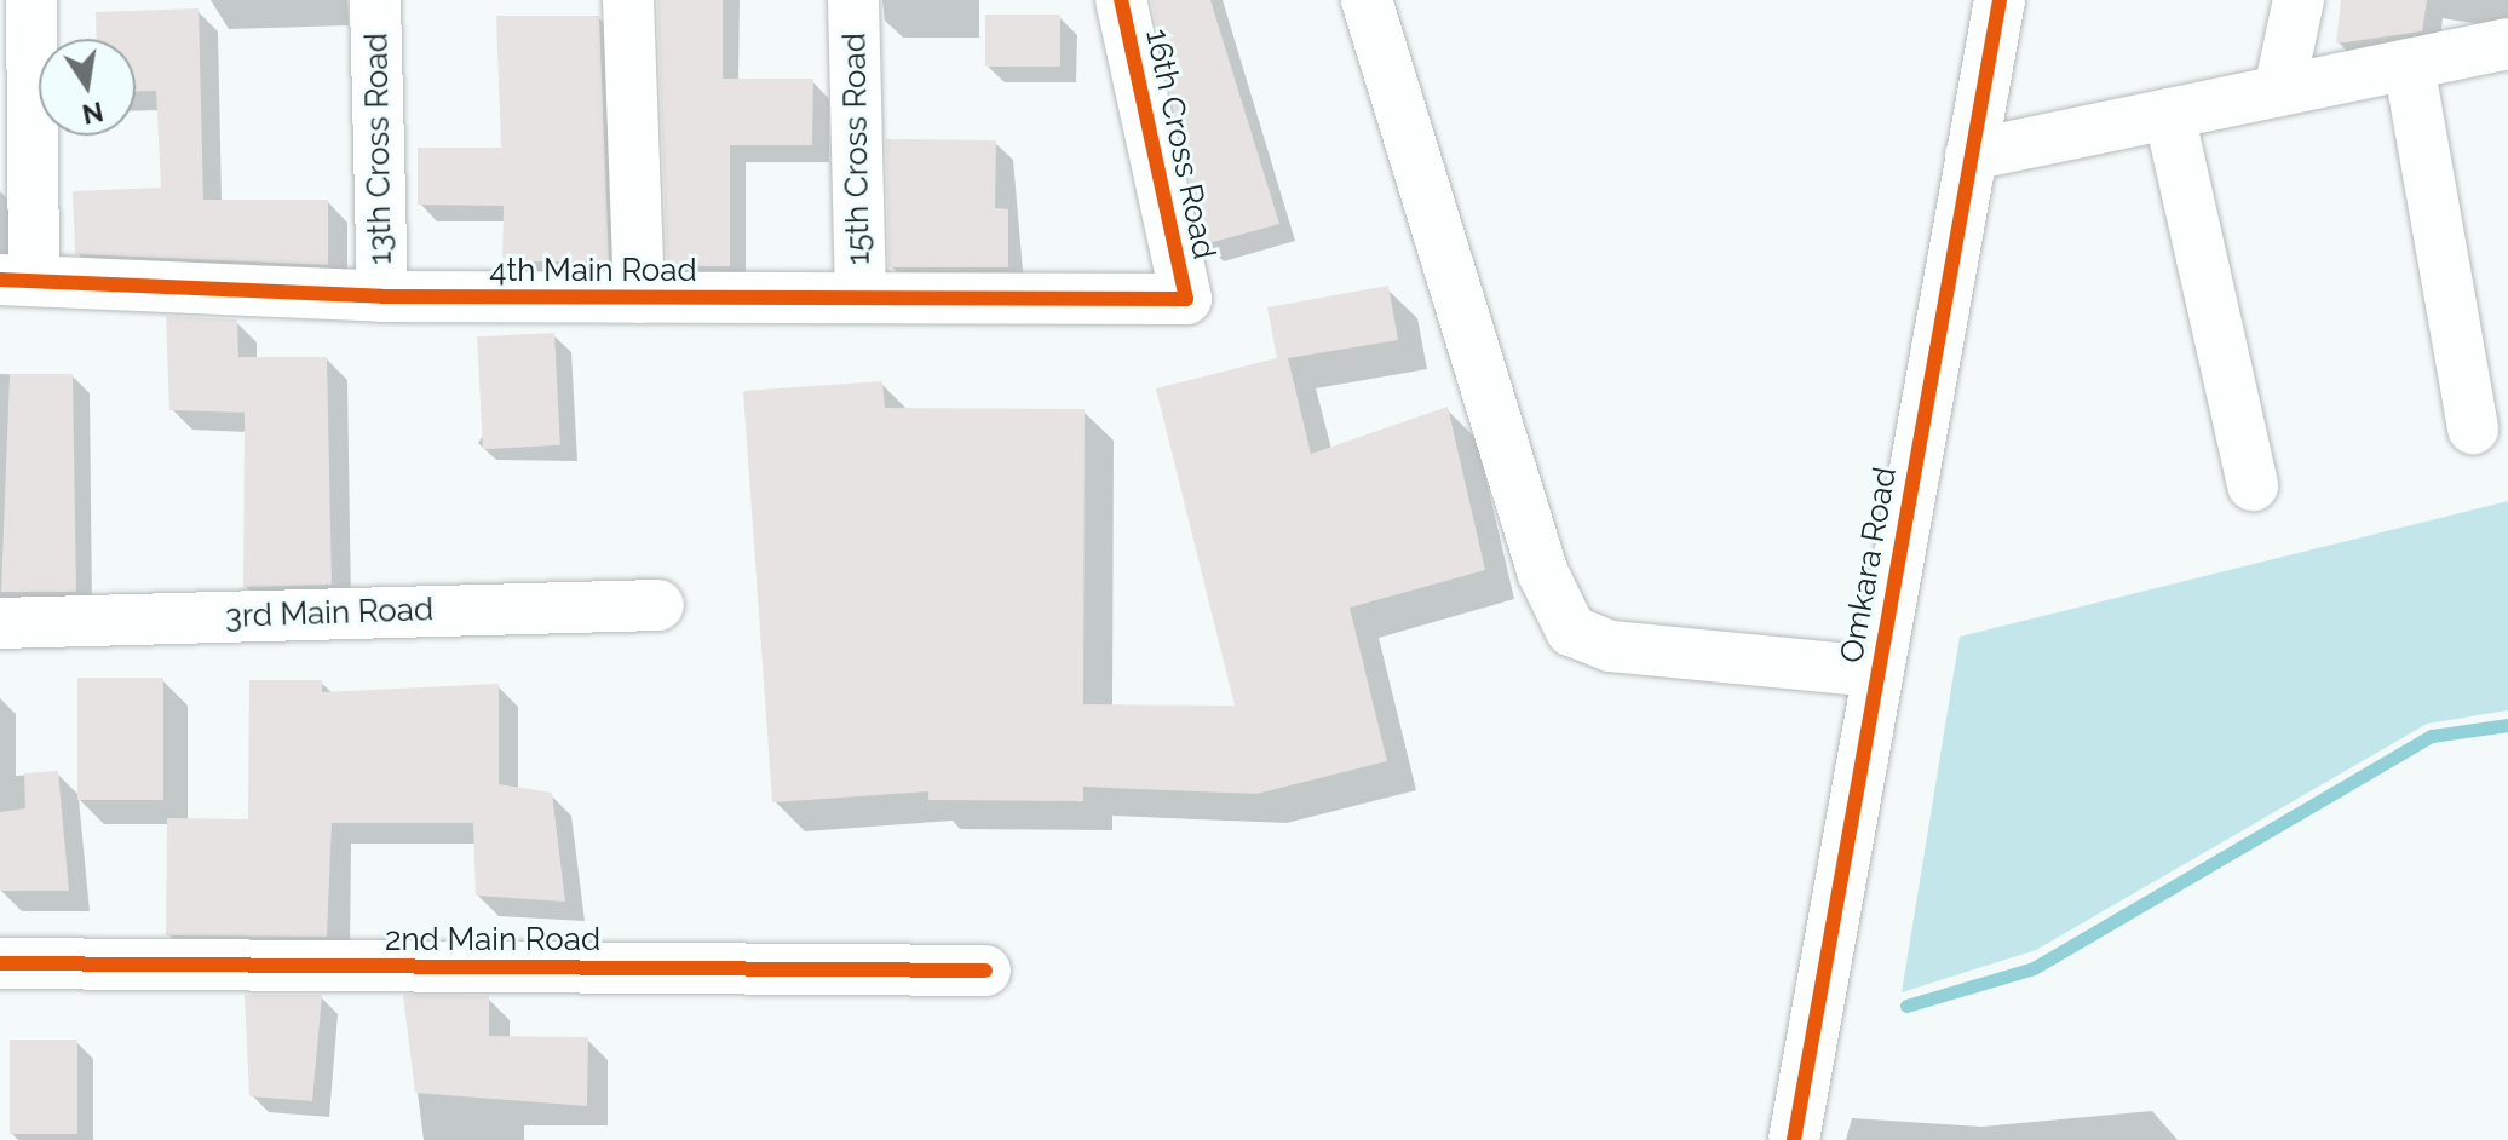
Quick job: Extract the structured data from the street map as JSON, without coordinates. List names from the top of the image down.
{
  "streets": {
    "street": [
      "16th Cross Road",
      "13th Cross Road",
      "15th Cross Road",
      "4th Main Road",
      "Omkara Road",
      "3rd Main Road",
      "2nd Main Road"
    ]
  },
  "crossings": [
    ["16th Cross Road", "4th Main Road"],
    ["13th Cross Road", "4th Main Road"],
    ["15th Cross Road", "4th Main Road"]
  ],
  "north": "bottom"
}
